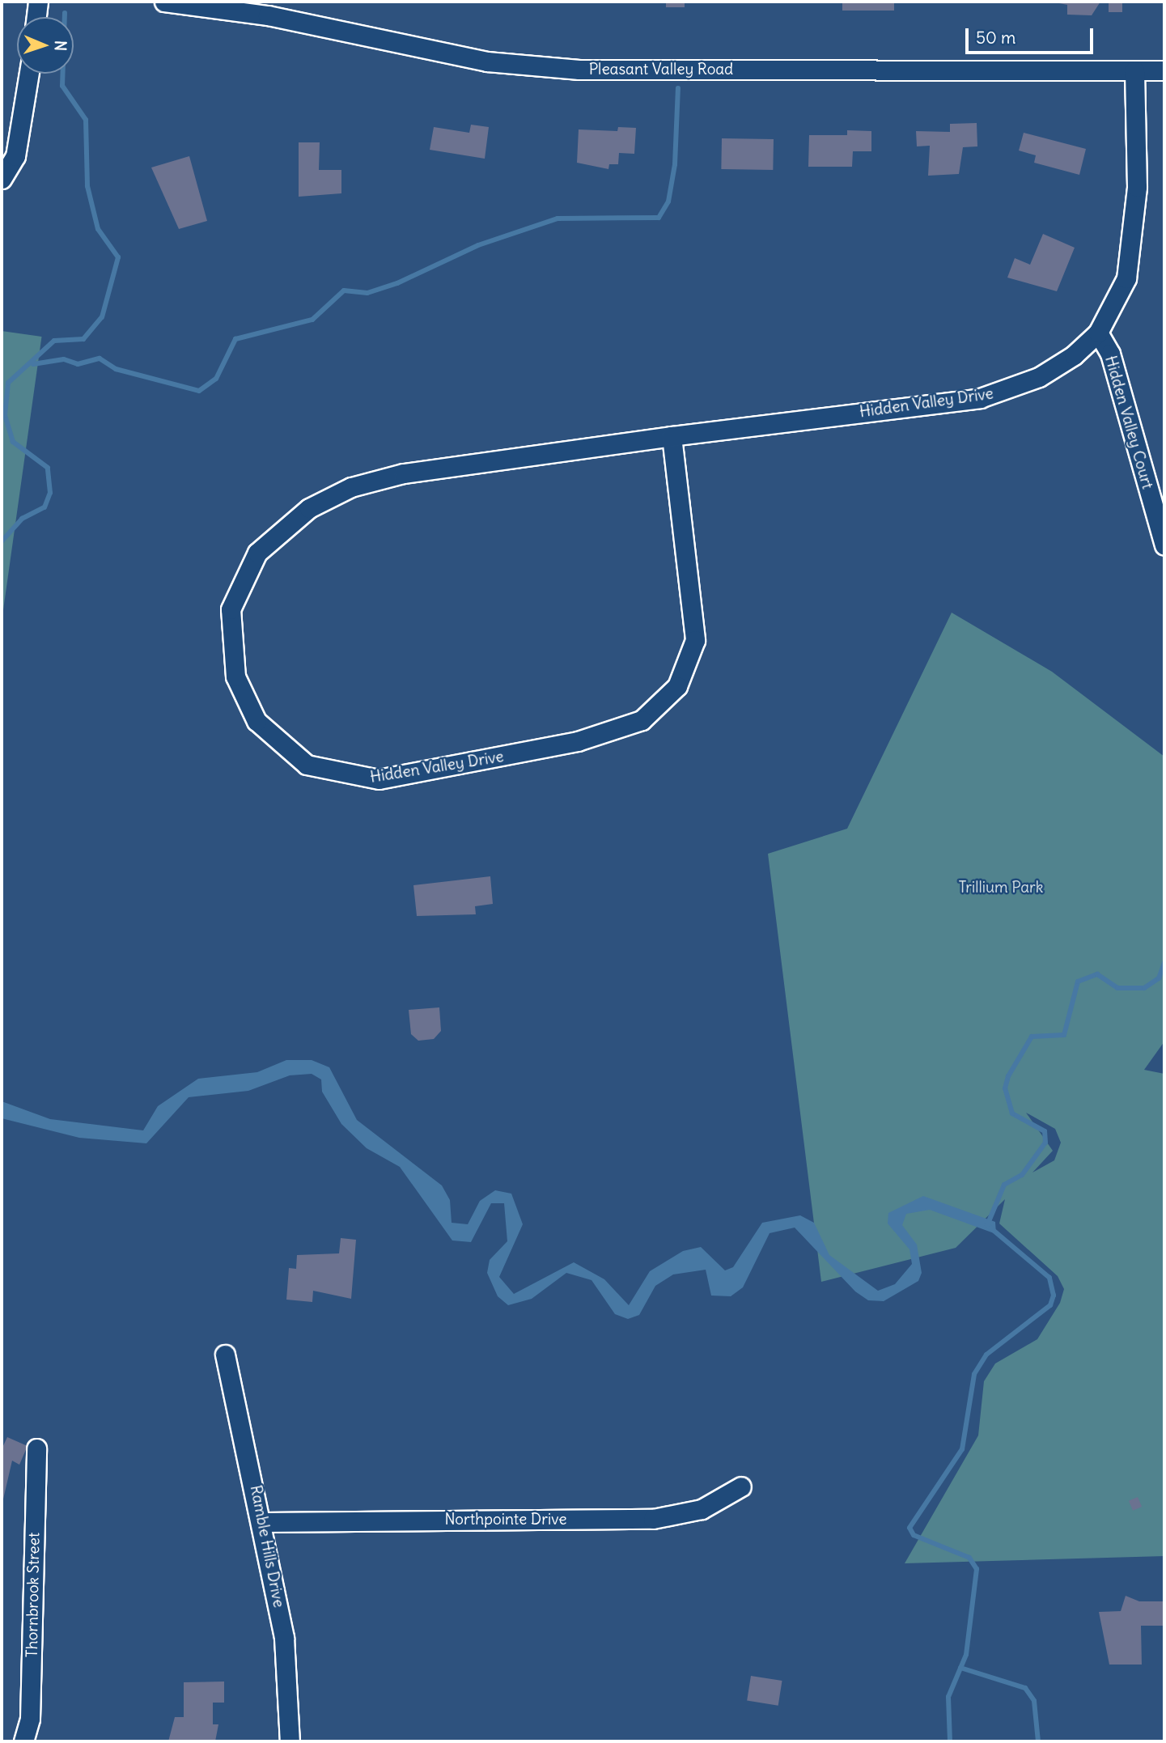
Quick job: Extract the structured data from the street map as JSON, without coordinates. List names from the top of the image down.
{
  "streets": {
    "street": [
      "Pleasant Valley Road",
      "Hidden Valley Drive",
      "Hidden Valley Court",
      "Northpointe Drive",
      "Ramble Hills Drive",
      "Thornbrook Street"
    ]
  },
  "crossings": [
    ["Pleasant Valley Road", "Hidden Valley Drive"],
    ["Hidden Valley Drive", "Hidden Valley Court"],
    ["Northpointe Drive", "Ramble Hills Drive"]
  ],
  "parks": ["Trillium Park"],
  "scale_bar": "50 m",
  "north": "right"
}
